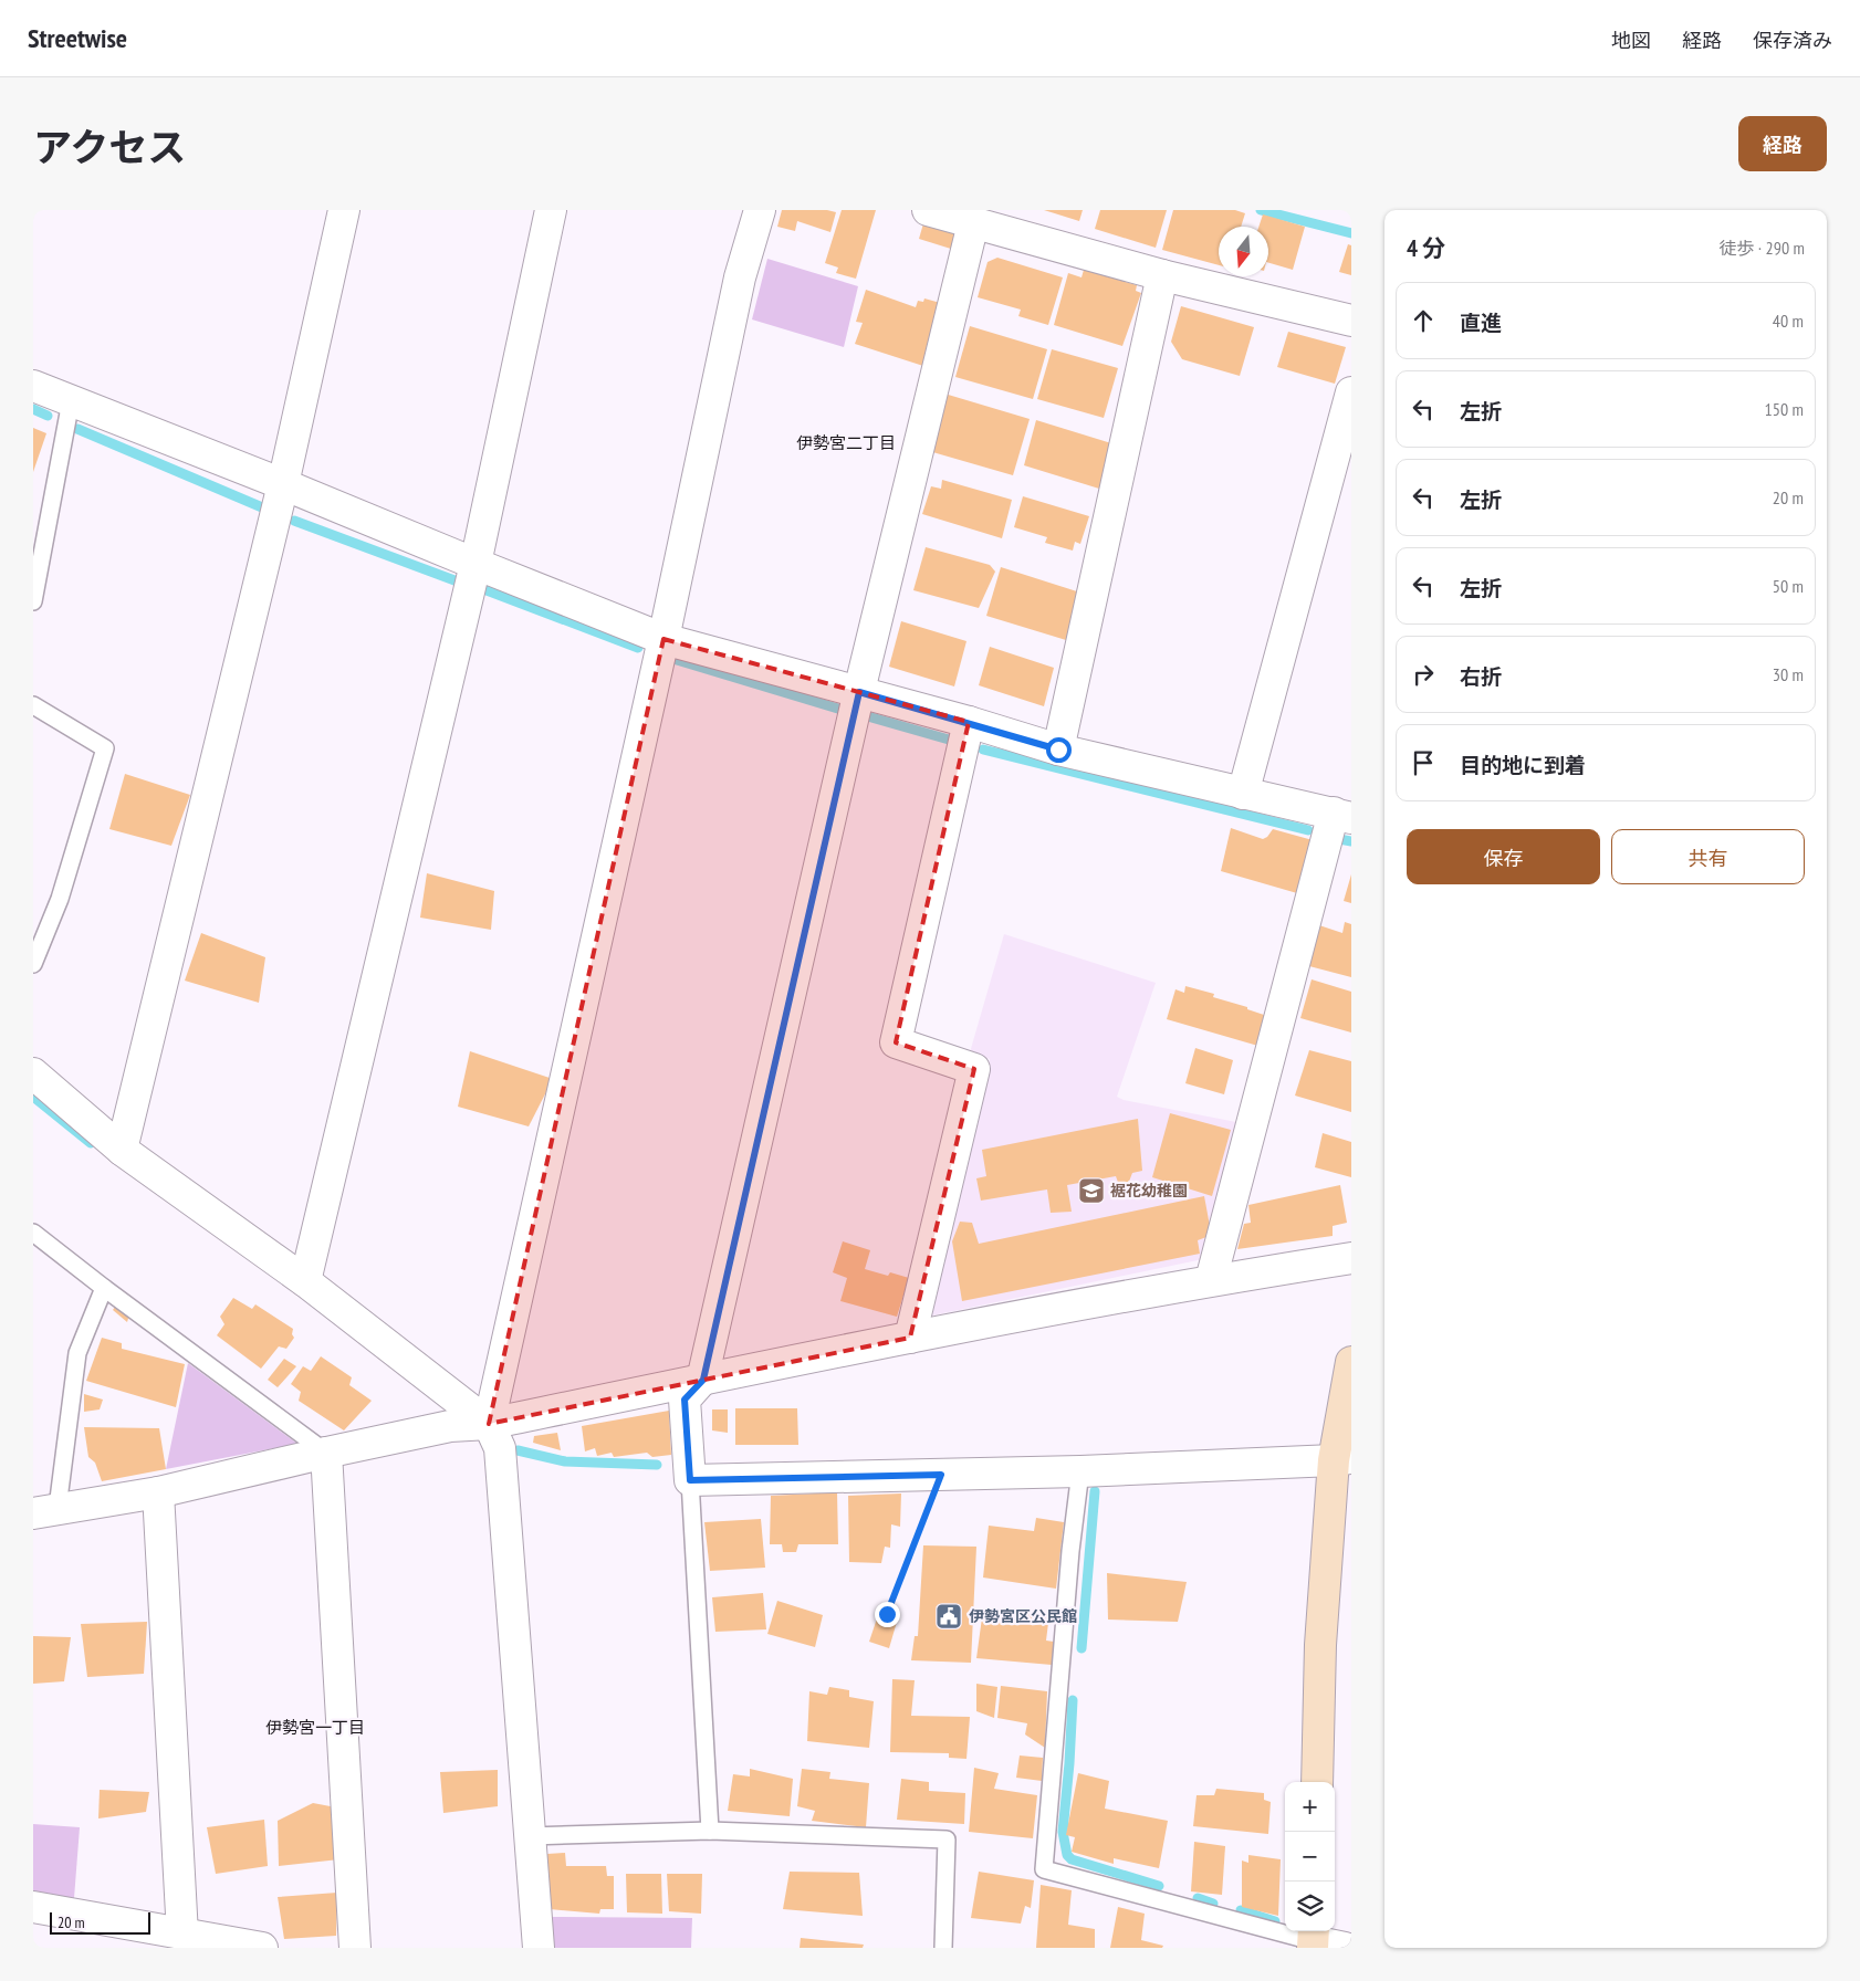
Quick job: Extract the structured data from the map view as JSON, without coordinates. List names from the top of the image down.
{
  "districts": ["伊勢宮二丁目", "伊勢宮一丁目"],
  "places": {
    "school or university": ["裾花幼稚園"],
    "public building": ["伊勢宮区公民館"]
  },
  "scale_bar": "20 m",
  "north": "bottom",
  "page": {
    "header": "Streetwise",
    "nav": ["地図", "経路", "保存済み"],
    "title": "アクセス",
    "buttons": [
      "経路",
      ["保存", "共有"]
    ],
    "heading": ["4 分", "徒歩 · 290 m"],
    "list": [
      ["直進", "40 m"],
      ["左折", "150 m"],
      ["左折", "20 m"],
      ["左折", "50 m"],
      ["右折", "30 m"],
      "目的地に到着"
    ],
    "map_buttons": ["+", "−"],
    "scale": "20 m"
  }
}
